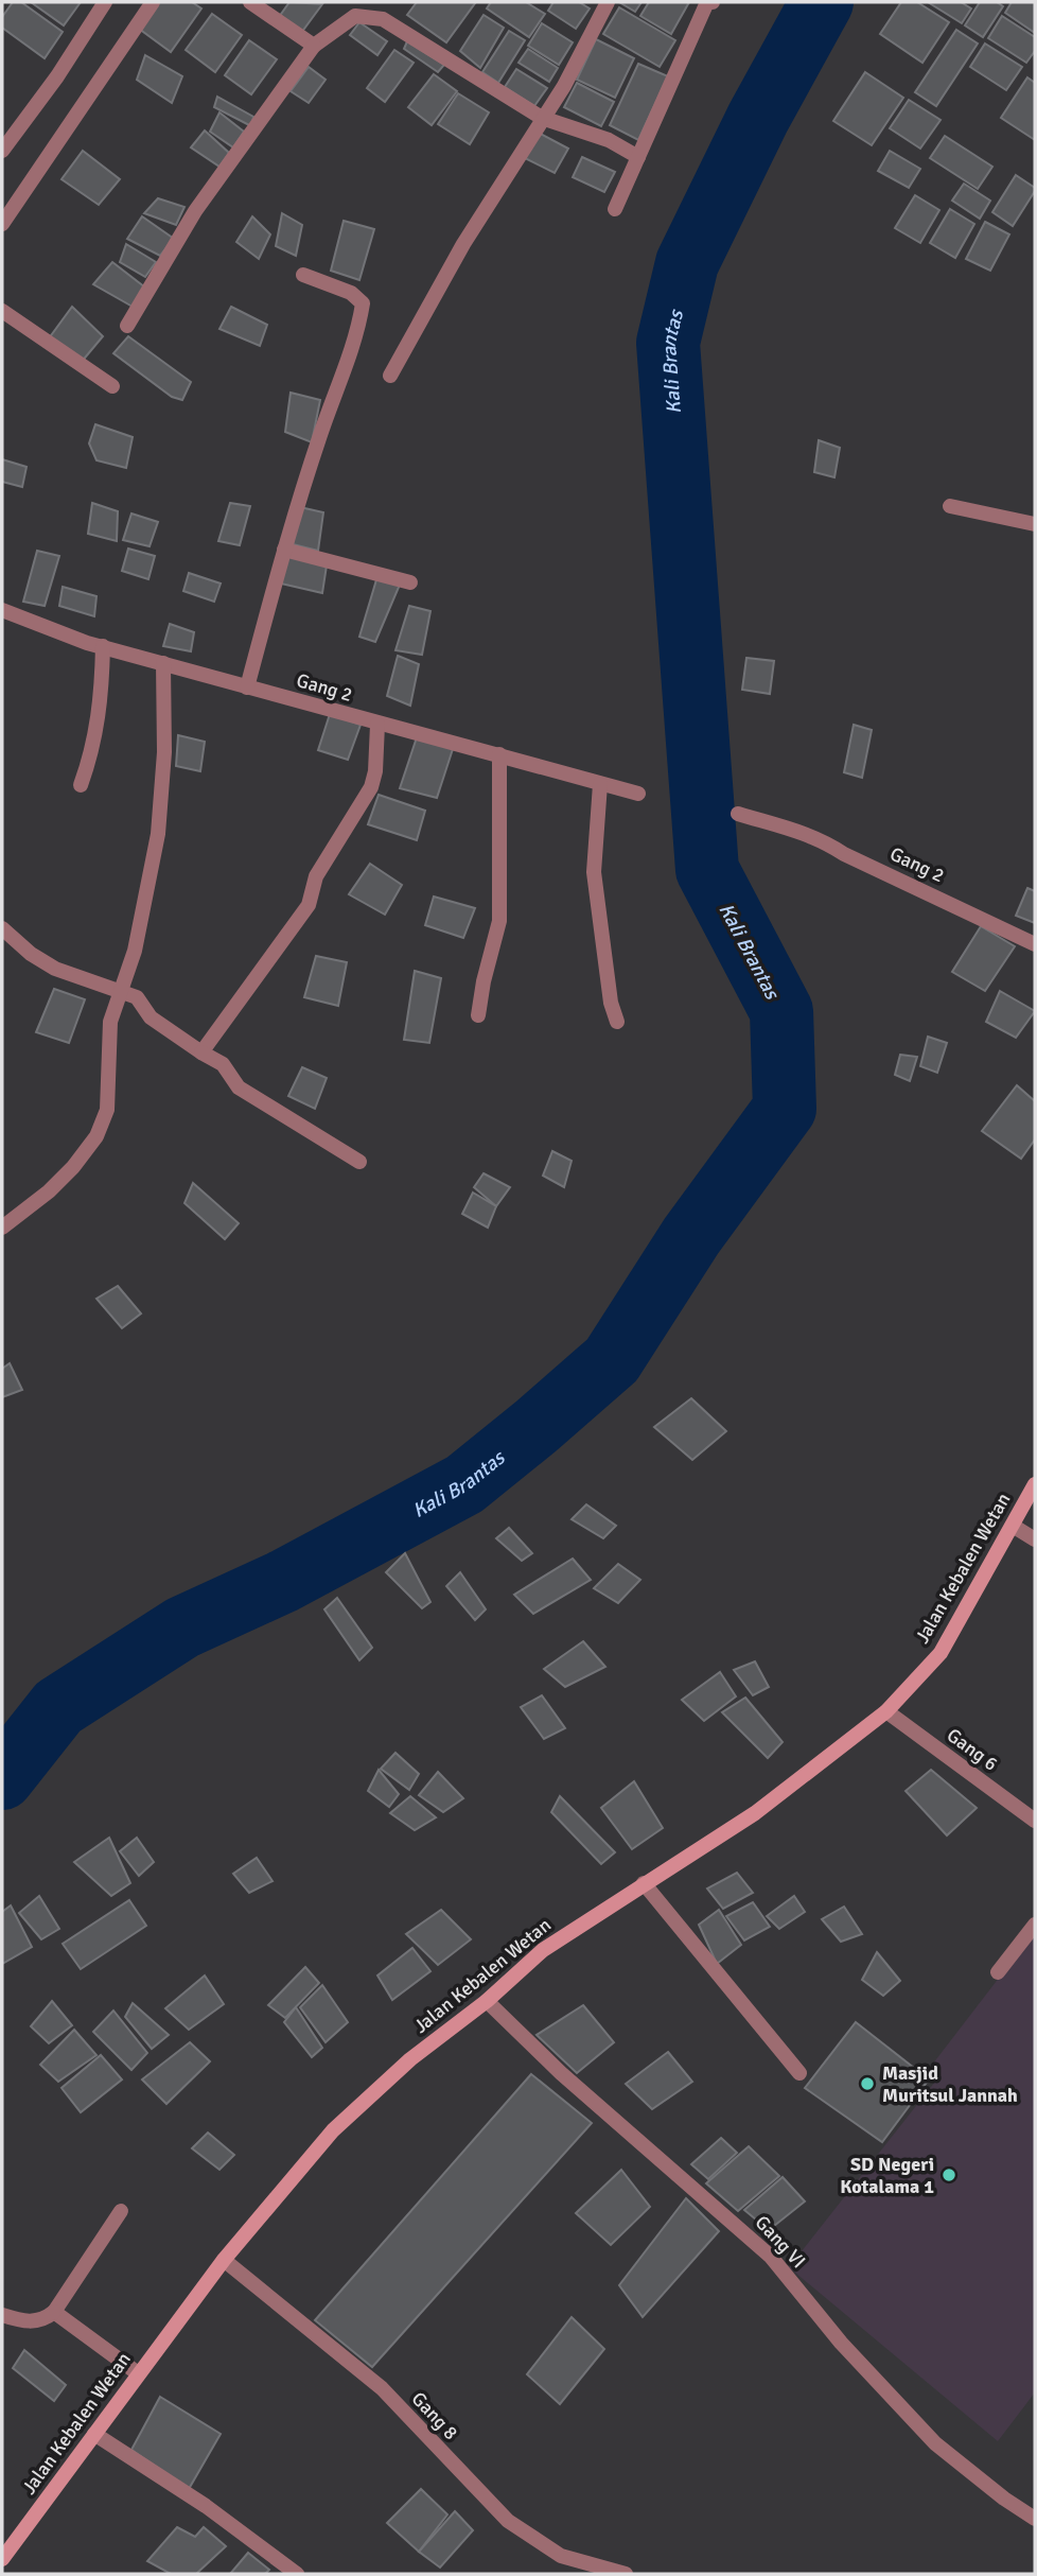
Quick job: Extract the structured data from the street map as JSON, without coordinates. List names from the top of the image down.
{
  "streets": {
    "main road": ["Jalan Kebalen Wetan"],
    "street": [
      "Gang 2",
      "Gang 6",
      "Gang VI",
      "Gang 8"
    ]
  },
  "crossings": [
    ["Jalan Kebalen Wetan", "Gang 6"],
    ["Jalan Kebalen Wetan", "Gang VI"],
    ["Jalan Kebalen Wetan", "Gang 8"]
  ],
  "water": ["Kali Brantas"],
  "places": ["Masjid Muritsul Jannah", "SD Negeri Kotalama 1"]
}
